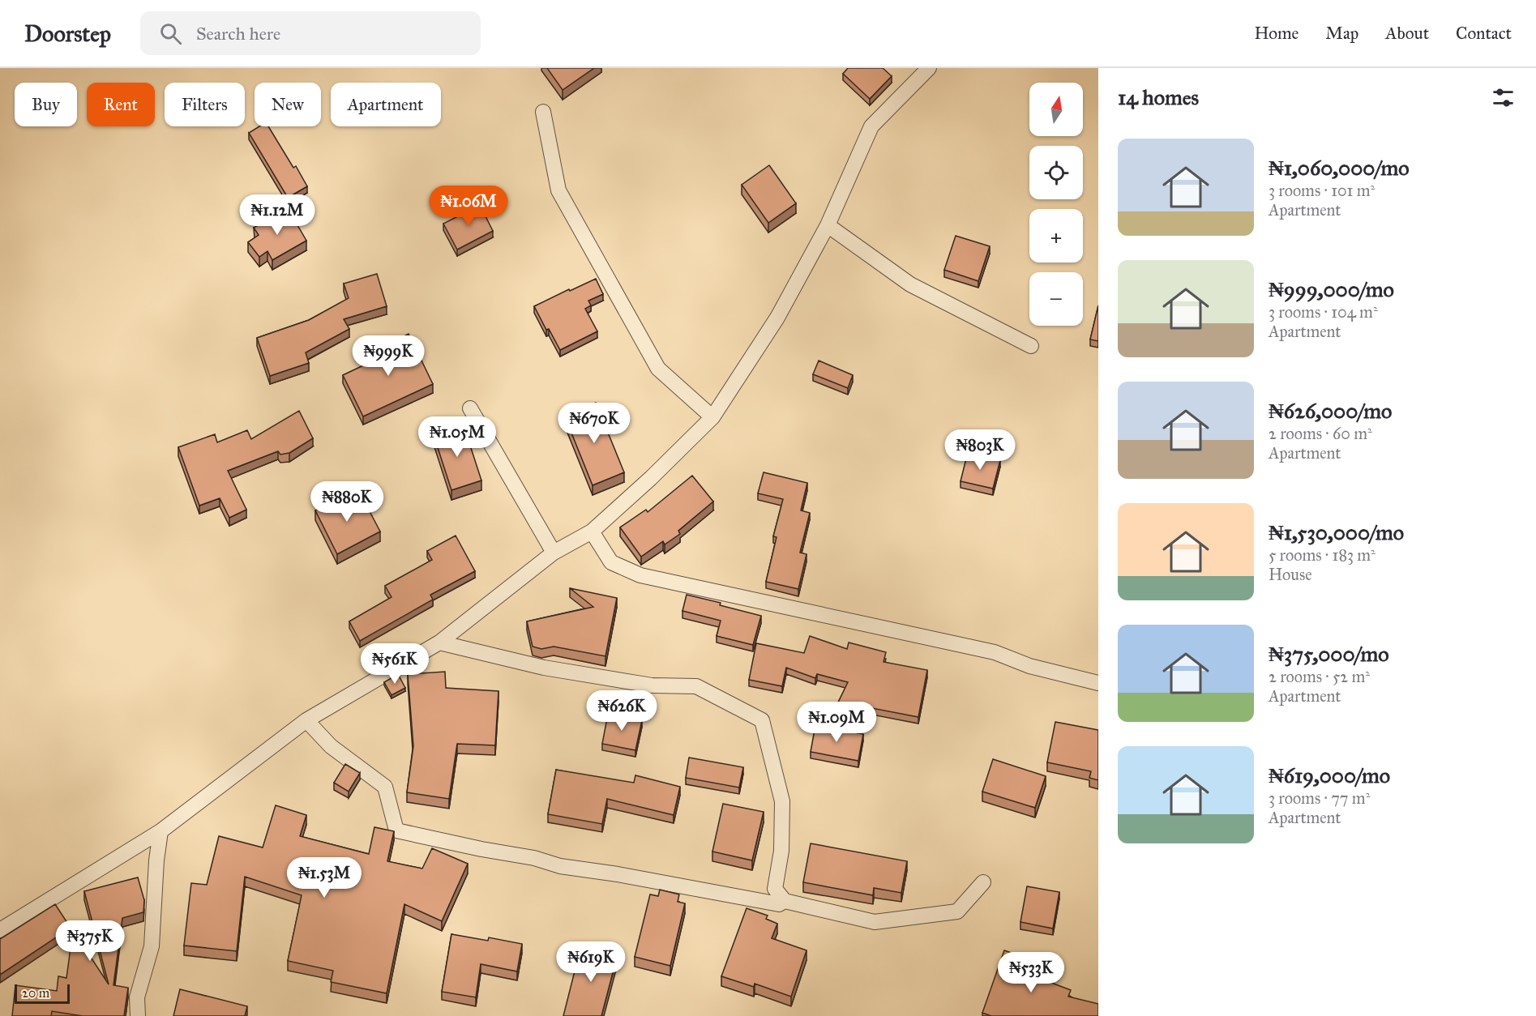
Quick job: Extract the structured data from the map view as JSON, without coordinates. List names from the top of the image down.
{
  "scale_bar": "20 m",
  "north": "top",
  "page": {
    "header": "Doorstep",
    "search": "Search here",
    "nav": [
      "Home",
      "Map",
      "About",
      "Contact"
    ],
    "heading": "14 homes",
    "map_buttons": ["+", "−"],
    "chip": [
      "Buy",
      "Rent",
      "Filters",
      "New",
      "Apartment"
    ],
    "list": [
      {
        "name": "₦1,060,000/mo",
        "note": "3 rooms · 101 m² · Apartment"
      },
      {
        "name": "₦999,000/mo",
        "note": "3 rooms · 104 m² · Apartment"
      },
      {
        "name": "₦626,000/mo",
        "note": "2 rooms · 60 m² · Apartment"
      },
      {
        "name": "₦1,530,000/mo",
        "note": "5 rooms · 183 m² · House"
      },
      {
        "name": "₦375,000/mo",
        "note": "2 rooms · 52 m² · Apartment"
      },
      {
        "name": "₦619,000/mo",
        "note": "3 rooms · 77 m² · Apartment"
      }
    ],
    "price": [
      "₦1.06M",
      "₦1.12M",
      "₦999K",
      "₦670K",
      "₦1.05M",
      "₦803K",
      "₦880K",
      "₦561K",
      "₦626K",
      "₦1.09M",
      "₦1.53M",
      "₦375K",
      "₦619K",
      "₦533K"
    ],
    "scale": "20 m"
  }
}
